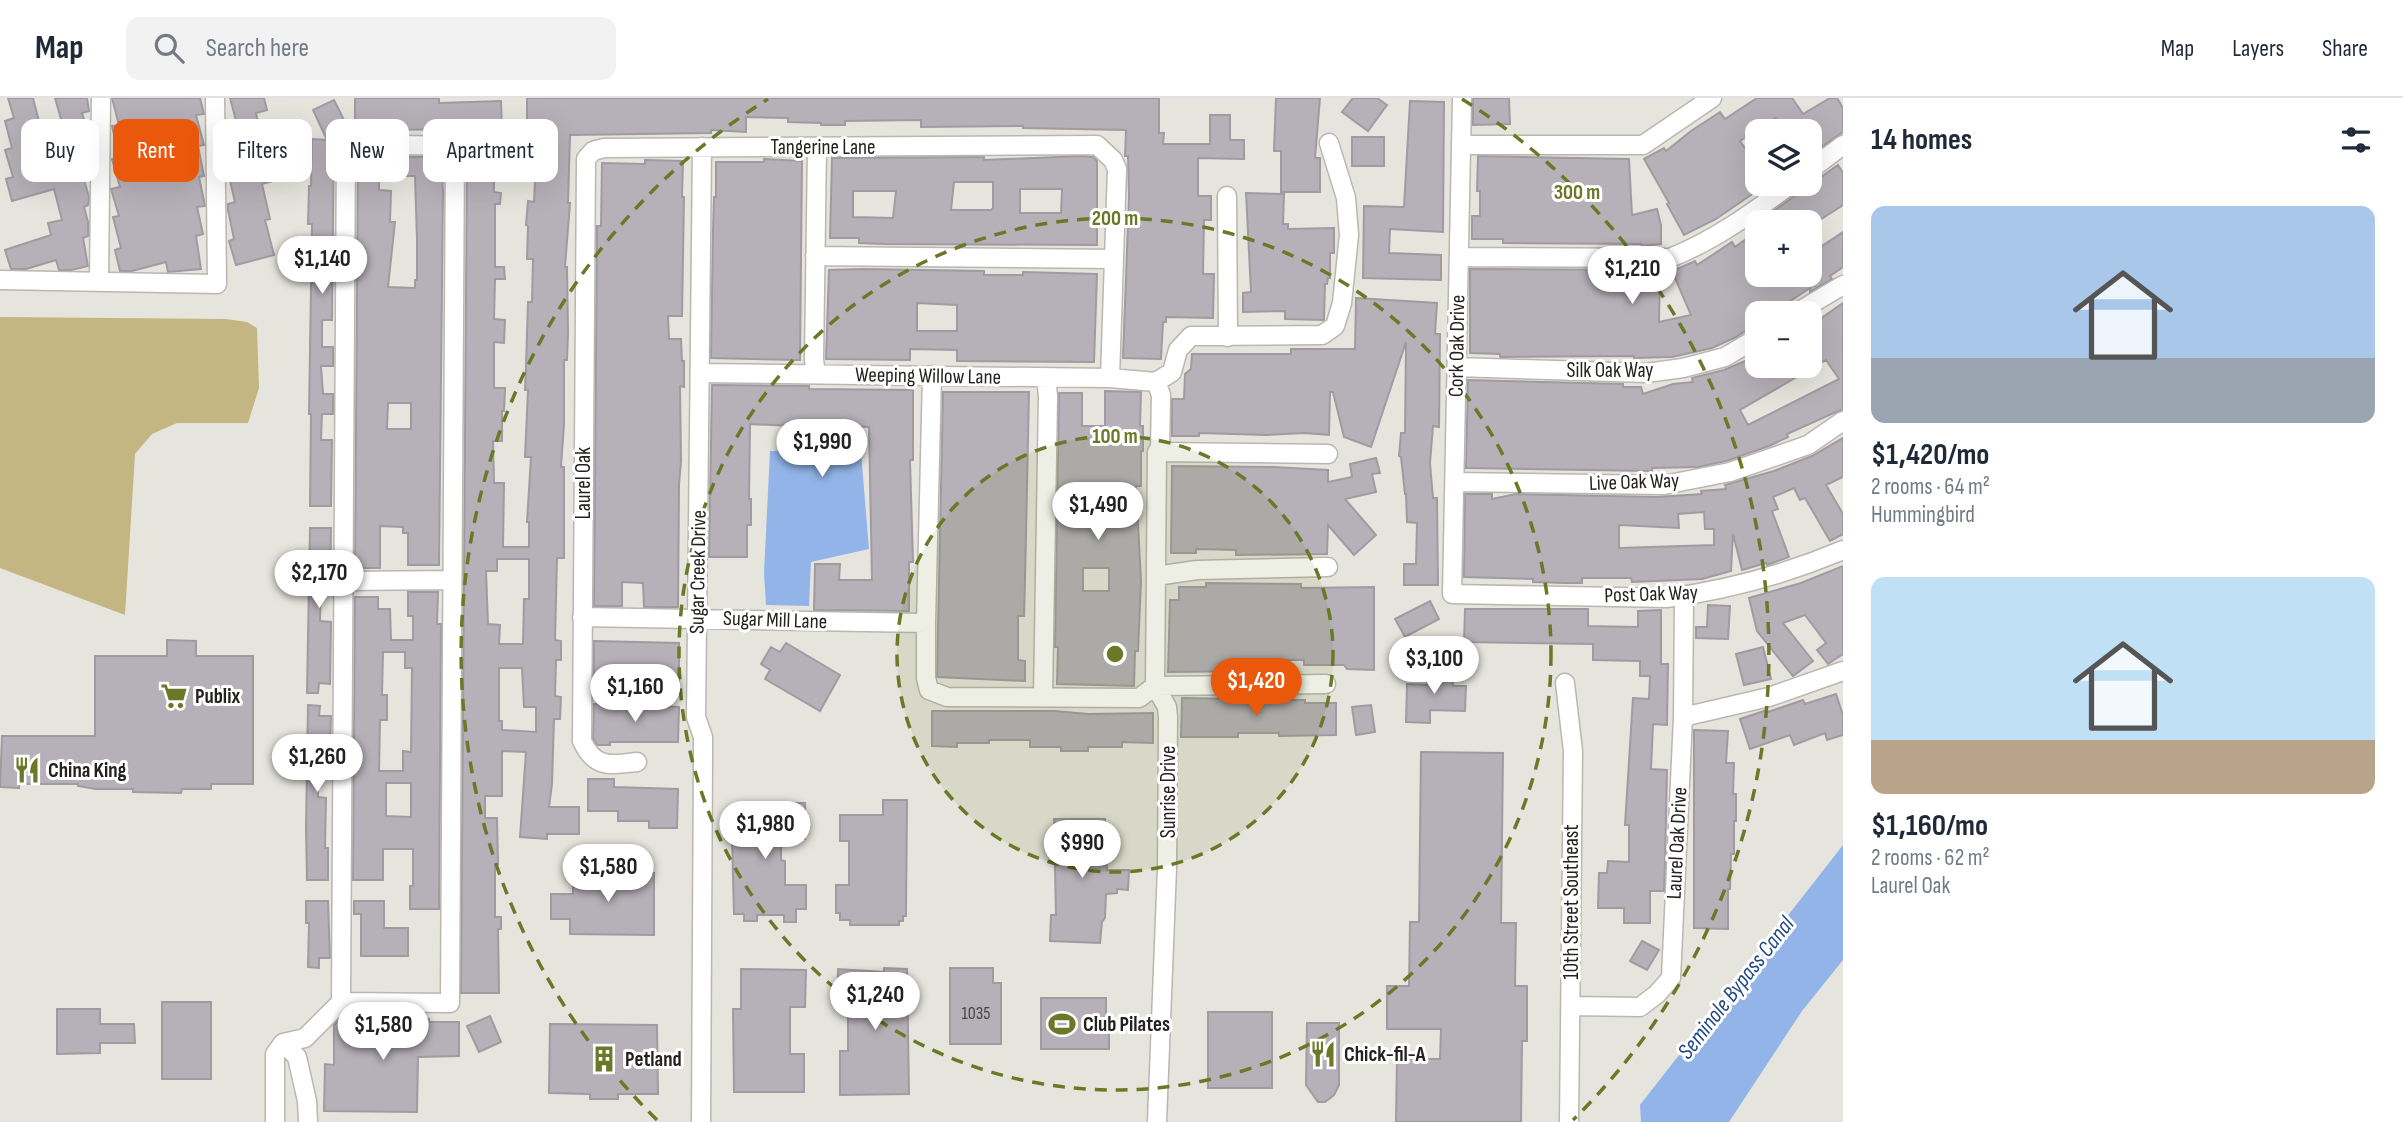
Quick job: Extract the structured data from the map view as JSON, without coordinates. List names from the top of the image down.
{
  "streets": {
    "street": [
      "Tangerine Lane",
      "Cork Oak Drive",
      "Silk Oak Way",
      "Weeping Willow Lane",
      "Live Oak Way",
      "Laurel Oak",
      "Sugar Creek Drive",
      "Post Oak Way",
      "Sugar Mill Lane",
      "Sunrise Drive",
      "Laurel Oak Drive",
      "10th Street Southeast"
    ]
  },
  "crossings": [
    ["Tangerine Lane", "Laurel Oak"],
    ["Tangerine Lane", "Sugar Creek Drive"],
    ["Cork Oak Drive", "Silk Oak Way"],
    ["Cork Oak Drive", "Live Oak Way"],
    ["Cork Oak Drive", "Post Oak Way"],
    ["Weeping Willow Lane", "Sugar Creek Drive"],
    ["Weeping Willow Lane", "Sunrise Drive"],
    ["Laurel Oak", "Sugar Mill Lane"],
    ["Sugar Creek Drive", "Sugar Mill Lane"],
    ["Post Oak Way", "Laurel Oak Drive"],
    ["Laurel Oak Drive", "10th Street Southeast"]
  ],
  "water": ["Seminole Bypass Canal"],
  "places": {
    "supermarket": ["Publix"],
    "restaurant": ["China King", "Chick-fil-A"],
    "sports": ["Club Pilates"],
    "building": ["Petland"]
  },
  "house_numbers": ["1035"],
  "page": {
    "header": "Map",
    "search": "Search here",
    "nav": ["Map", "Layers", "Share"],
    "heading": "14 homes",
    "map_buttons": ["+", "−"],
    "chip": [
      "Buy",
      "Rent",
      "Filters",
      "New",
      "Apartment"
    ],
    "list": [
      {
        "name": "$1,420/mo",
        "note": "2 rooms · 64 m² · Hummingbird"
      },
      {
        "name": "$1,160/mo",
        "note": "2 rooms · 62 m² · Laurel Oak"
      }
    ],
    "price": [
      "$1,140",
      "$1,210",
      "$1,990",
      "$1,490",
      "$2,170",
      "$3,100",
      "$1,420",
      "$1,160",
      "$1,260",
      "$1,980",
      "$990",
      "$1,580",
      "$1,240",
      "$1,580"
    ]
  },
  "rings": ["300 m", "200 m", "100 m"]
}
